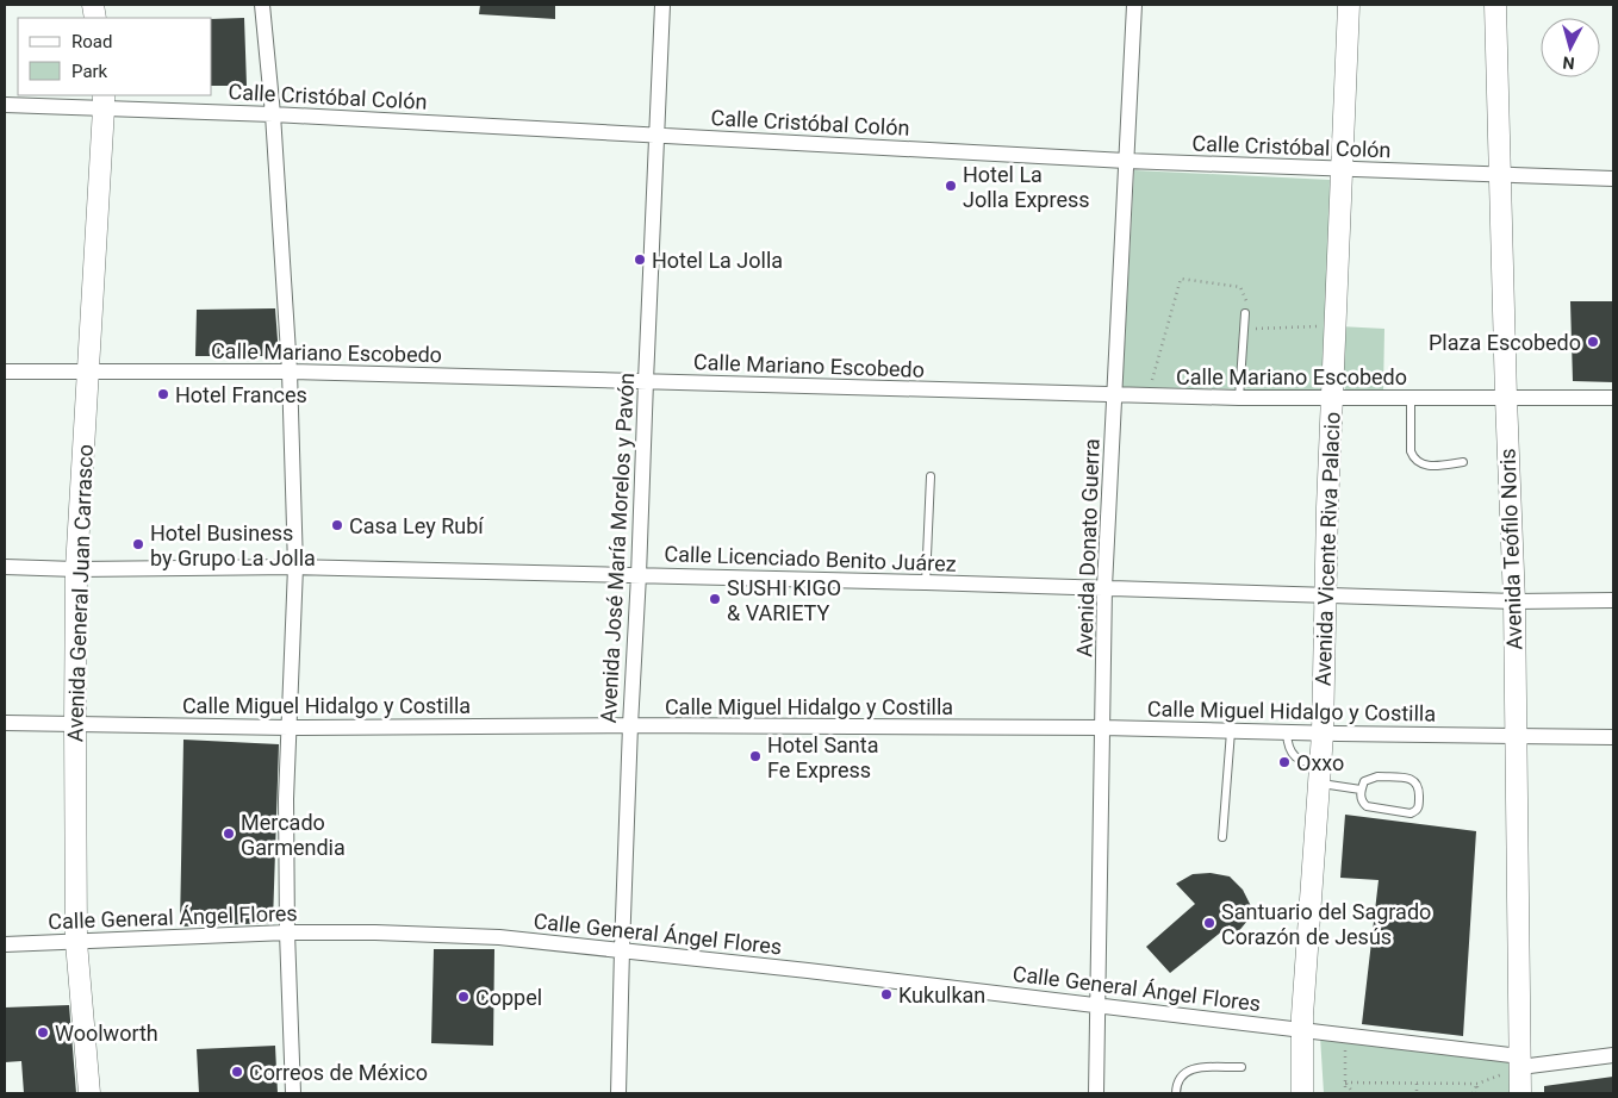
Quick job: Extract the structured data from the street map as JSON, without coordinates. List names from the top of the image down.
{
  "streets": {
    "main road": ["Avenida Vicente Riva Palacio", "Avenida Teófilo Noris", "Avenida General Juan Carrasco"],
    "street": [
      "Calle Cristóbal Colón",
      "Calle Mariano Escobedo",
      "Avenida José María Morelos y Pavón",
      "Avenida Donato Guerra",
      "Calle Licenciado Benito Juárez",
      "Calle Miguel Hidalgo y Costilla",
      "Calle General Ángel Flores"
    ]
  },
  "crossings": [
    ["Calle Cristóbal Colón", "Avenida José María Morelos y Pavón"],
    ["Calle Cristóbal Colón", "Avenida Donato Guerra"],
    ["Calle Cristóbal Colón", "Avenida Vicente Riva Palacio"],
    ["Calle Cristóbal Colón", "Avenida Teófilo Noris"],
    ["Calle Cristóbal Colón", "Avenida General Juan Carrasco"],
    ["Calle Mariano Escobedo", "Avenida José María Morelos y Pavón"],
    ["Calle Mariano Escobedo", "Avenida Donato Guerra"],
    ["Calle Mariano Escobedo", "Avenida Vicente Riva Palacio"],
    ["Calle Mariano Escobedo", "Avenida Teófilo Noris"],
    ["Calle Mariano Escobedo", "Avenida General Juan Carrasco"],
    ["Avenida José María Morelos y Pavón", "Calle Licenciado Benito Juárez"],
    ["Avenida José María Morelos y Pavón", "Calle Miguel Hidalgo y Costilla"],
    ["Avenida José María Morelos y Pavón", "Calle General Ángel Flores"],
    ["Avenida Donato Guerra", "Calle Licenciado Benito Juárez"],
    ["Avenida Donato Guerra", "Calle Miguel Hidalgo y Costilla"],
    ["Avenida Donato Guerra", "Calle General Ángel Flores"],
    ["Avenida Vicente Riva Palacio", "Calle Licenciado Benito Juárez"],
    ["Avenida Vicente Riva Palacio", "Calle Miguel Hidalgo y Costilla"],
    ["Avenida Vicente Riva Palacio", "Calle General Ángel Flores"],
    ["Avenida Teófilo Noris", "Calle Licenciado Benito Juárez"],
    ["Avenida Teófilo Noris", "Calle Miguel Hidalgo y Costilla"],
    ["Avenida Teófilo Noris", "Calle General Ángel Flores"],
    ["Calle Licenciado Benito Juárez", "Avenida General Juan Carrasco"],
    ["Avenida General Juan Carrasco", "Calle Miguel Hidalgo y Costilla"],
    ["Avenida General Juan Carrasco", "Calle General Ángel Flores"]
  ],
  "places": [
    "Hotel La Jolla Express",
    "Hotel La Jolla",
    "Plaza Escobedo",
    "Hotel Frances",
    "Casa Ley Rubí",
    "Hotel Business by Grupo La Jolla",
    "SUSHI KIGO & VARIETY",
    "Hotel Santa Fe Express",
    "Oxxo",
    "Mercado Garmendia",
    "Santuario del Sagrado Corazón de Jesús",
    "Kukulkan",
    "Coppel",
    "Woolworth",
    "Correos de México"
  ],
  "legend": ["Road", "Park"],
  "north": "bottom"
}
